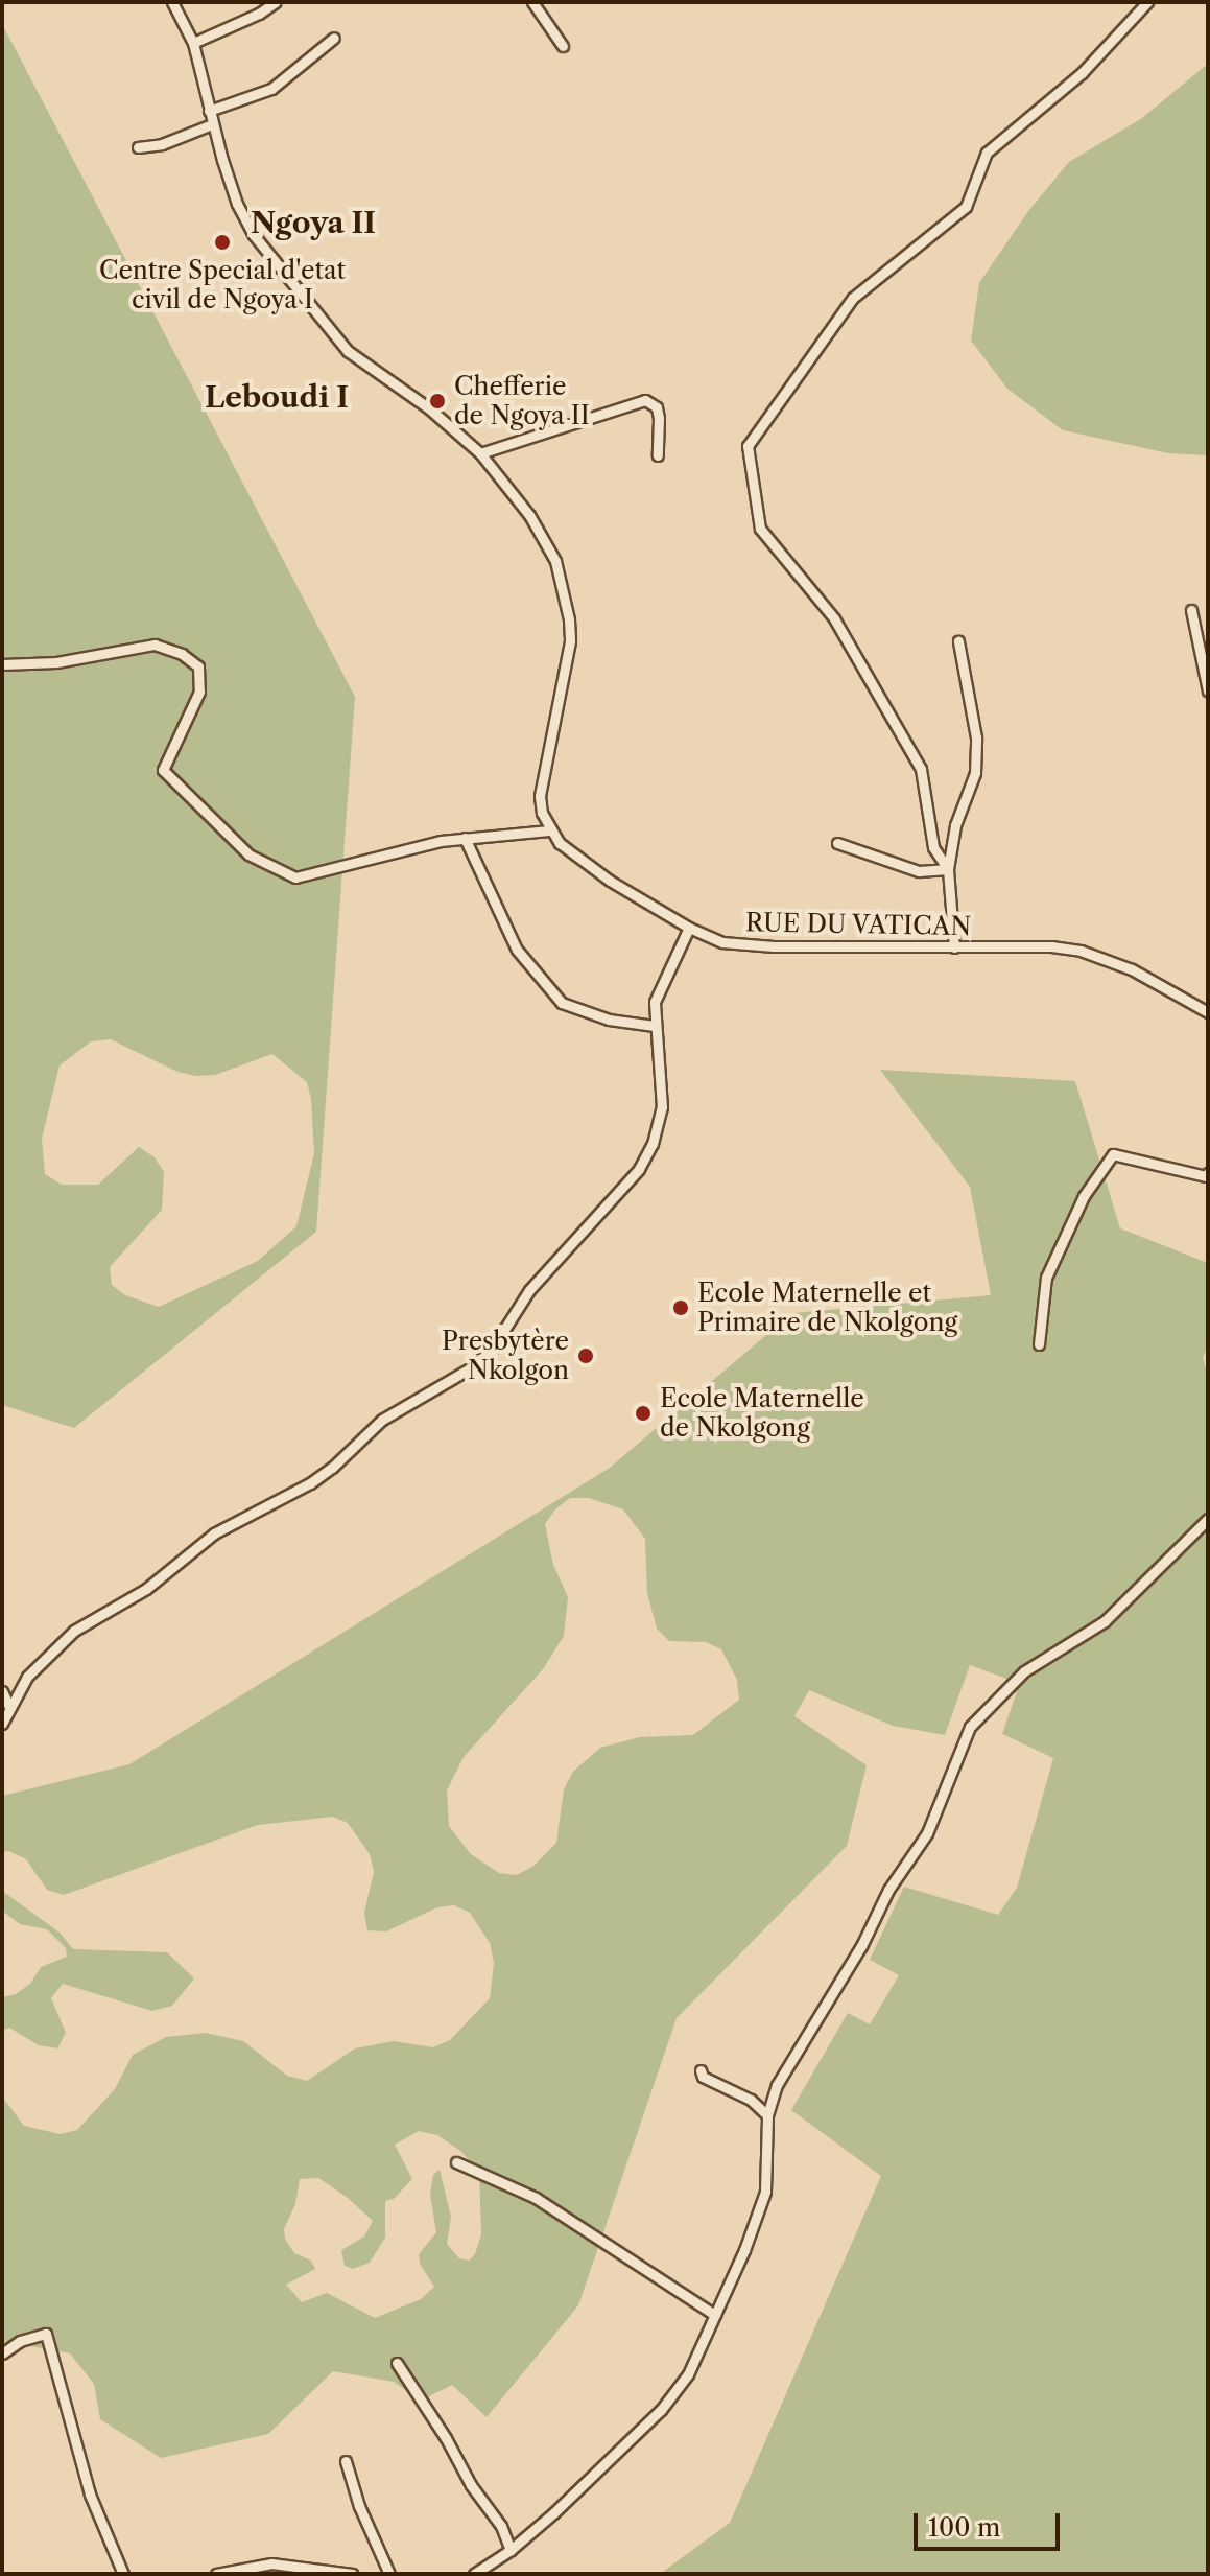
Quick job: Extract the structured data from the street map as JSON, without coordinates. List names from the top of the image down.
{
  "streets": {
    "street": ["RUE DU VATICAN"]
  },
  "districts": ["Ngoya II", "Leboudi I"],
  "places": [
    "Centre Special d'etat civil de Ngoya I",
    "Chefferie de Ngoya II",
    "Ecole Maternelle et Primaire de Nkolgong",
    "Presbytère Nkolgon",
    "Ecole Maternelle de Nkolgong"
  ],
  "scale_bar": "100 m"
}
